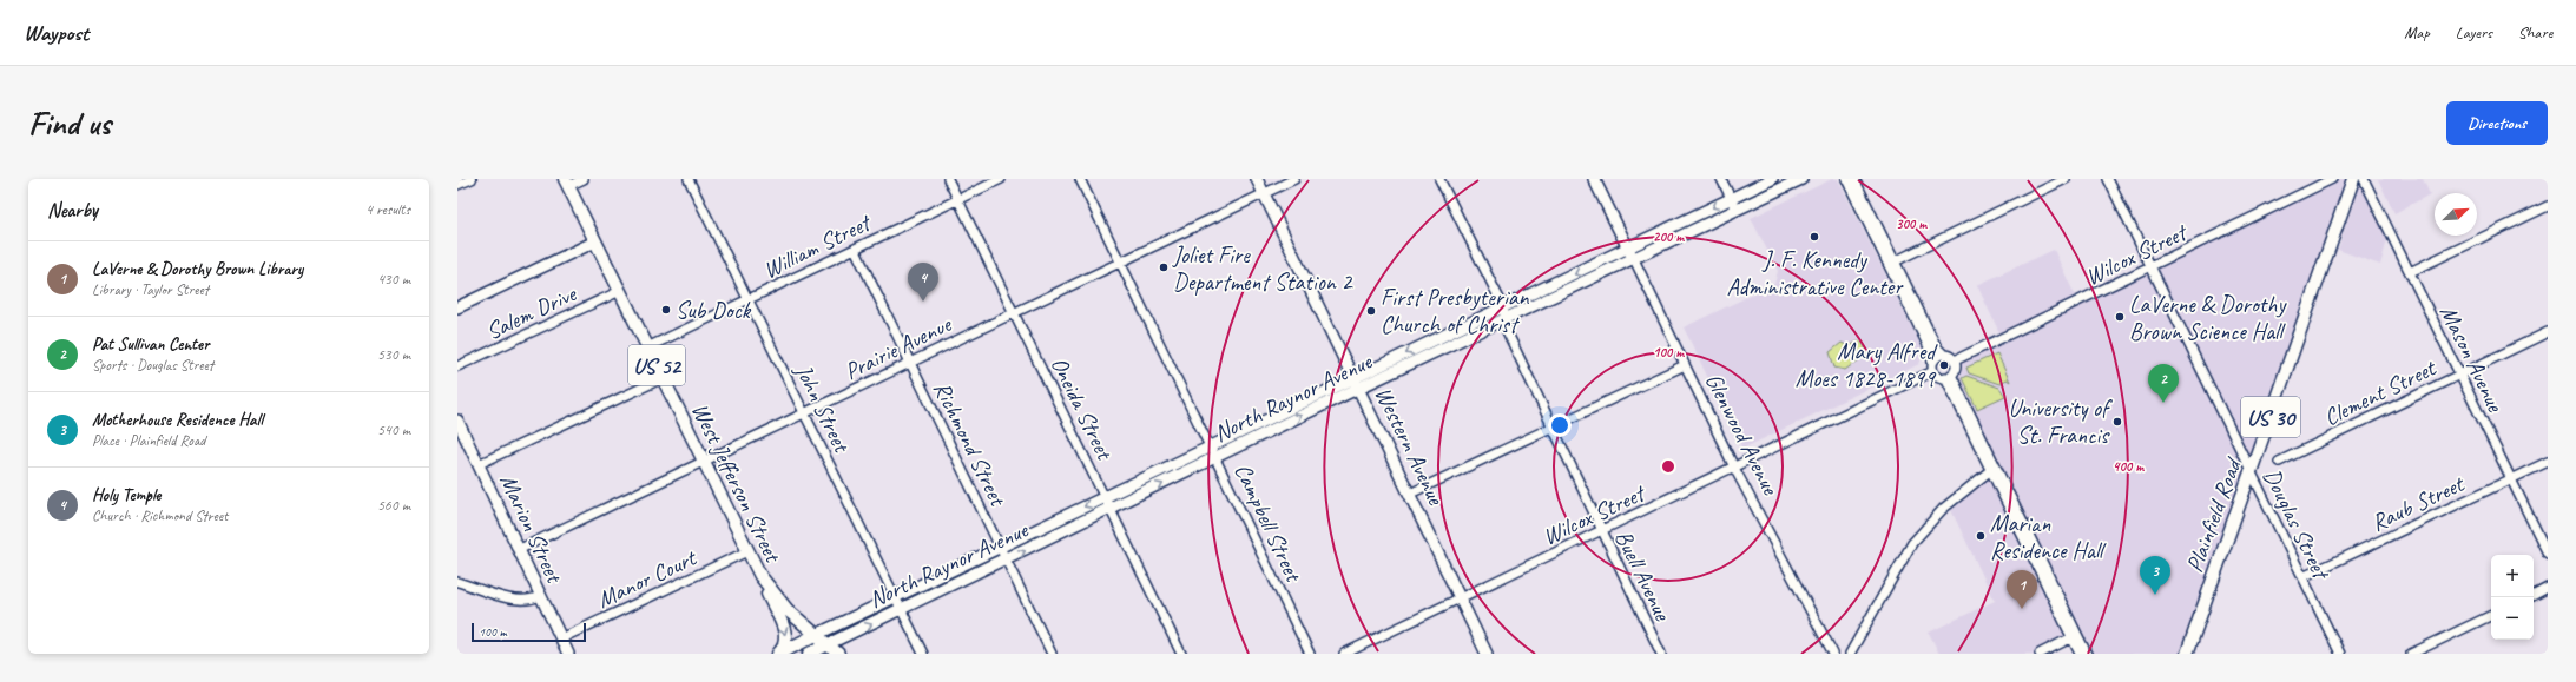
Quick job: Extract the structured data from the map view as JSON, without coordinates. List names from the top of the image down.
{
  "streets": {
    "main road": [
      "US 52",
      "North Raynor Avenue",
      "US 30",
      "Glenwood Avenue",
      "Western Avenue",
      "West Jefferson Street",
      "Plainfield Road",
      "Marion Street"
    ],
    "street": [
      "William Street",
      "Wilcox Street",
      "Salem Drive",
      "Prairie Avenue",
      "Mason Avenue",
      "Clement Street",
      "John Street",
      "Oneida Street",
      "Richmond Street",
      "Raub Street",
      "Campbell Street",
      "Douglas Street",
      "Buell Avenue",
      "Manor Court"
    ]
  },
  "crossings": [
    ["William Street", "John Street"],
    ["William Street", "Oneida Street"],
    ["William Street", "Richmond Street"],
    ["William Street", "West Jefferson Street"],
    ["Wilcox Street", "Glenwood Avenue"],
    ["Wilcox Street", "Western Avenue"],
    ["Wilcox Street", "Douglas Street"],
    ["Wilcox Street", "Buell Avenue"],
    ["Salem Drive", "West Jefferson Street"],
    ["Prairie Avenue", "John Street"],
    ["Prairie Avenue", "Oneida Street"],
    ["Prairie Avenue", "Richmond Street"],
    ["Prairie Avenue", "Western Avenue"],
    ["Prairie Avenue", "West Jefferson Street"],
    ["Prairie Avenue", "Campbell Street"],
    ["Prairie Avenue", "Marion Street"],
    ["Mason Avenue", "Clement Street"],
    ["Mason Avenue", "Raub Street"],
    ["US 52", "West Jefferson Street"],
    ["North Raynor Avenue", "John Street"],
    ["North Raynor Avenue", "Oneida Street"],
    ["North Raynor Avenue", "Glenwood Avenue"],
    ["North Raynor Avenue", "Richmond Street"],
    ["North Raynor Avenue", "Western Avenue"],
    ["North Raynor Avenue", "West Jefferson Street"],
    ["North Raynor Avenue", "Campbell Street"],
    ["North Raynor Avenue", "Buell Avenue"],
    ["West Jefferson Street", "Manor Court"],
    ["Raub Street", "Douglas Street"],
    ["Plainfield Road", "Douglas Street"],
    ["Marion Street", "Manor Court"]
  ],
  "places": [
    "J. F. Kennedy Administrative Center",
    "Joliet Fire Department Station 2",
    "Sub Dock",
    "First Presbyterian Church of Christ",
    "LaVerne & Dorothy Brown Science Hall",
    "Mary Alfred Moes 1828-1899",
    "University of St. Francis",
    "Marian Residence Hall"
  ],
  "scale_bar": "100 m",
  "north": "top right",
  "page": {
    "header": "Waypost",
    "nav": ["Map", "Layers", "Share"],
    "buttons": "Directions",
    "title": "Find us",
    "heading": ["Nearby", "4 results"],
    "list": [
      {
        "mark": "1",
        "name": "LaVerne & Dorothy Brown Library",
        "note": "Library · Taylor Street",
        "value": "430 m"
      },
      {
        "mark": "2",
        "name": "Pat Sullivan Center",
        "note": "Sports · Douglas Street",
        "value": "530 m"
      },
      {
        "mark": "3",
        "name": "Motherhouse Residence Hall",
        "note": "Place · Plainfield Road",
        "value": "540 m"
      },
      {
        "mark": "4",
        "name": "Holy Temple",
        "note": "Church · Richmond Street",
        "value": "560 m"
      }
    ],
    "pins": [
      "4",
      "2",
      "3",
      "1"
    ],
    "map_buttons": ["+", "−"],
    "scale": "100 m"
  },
  "rings": [
    "300 m",
    "200 m",
    "100 m",
    "400 m"
  ]
}
